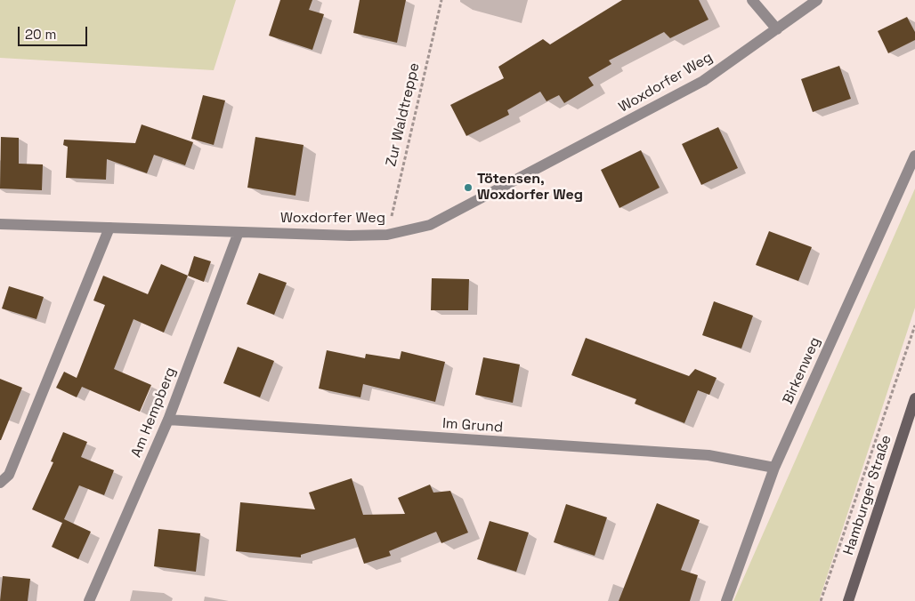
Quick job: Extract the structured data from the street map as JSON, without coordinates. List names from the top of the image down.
{
  "streets": {
    "main road": ["Hamburger Straße"],
    "street": [
      "Woxdorfer Weg",
      "Birkenweg",
      "Am Hempberg",
      "Im Grund"
    ],
    "path": ["Zur Waldtreppe"]
  },
  "crossings": [
    ["Woxdorfer Weg", "Zur Waldtreppe"],
    ["Woxdorfer Weg", "Am Hempberg"],
    ["Birkenweg", "Im Grund"],
    ["Am Hempberg", "Im Grund"]
  ],
  "places": ["Tötensen, Woxdorfer Weg"],
  "scale_bar": "20 m"
}
